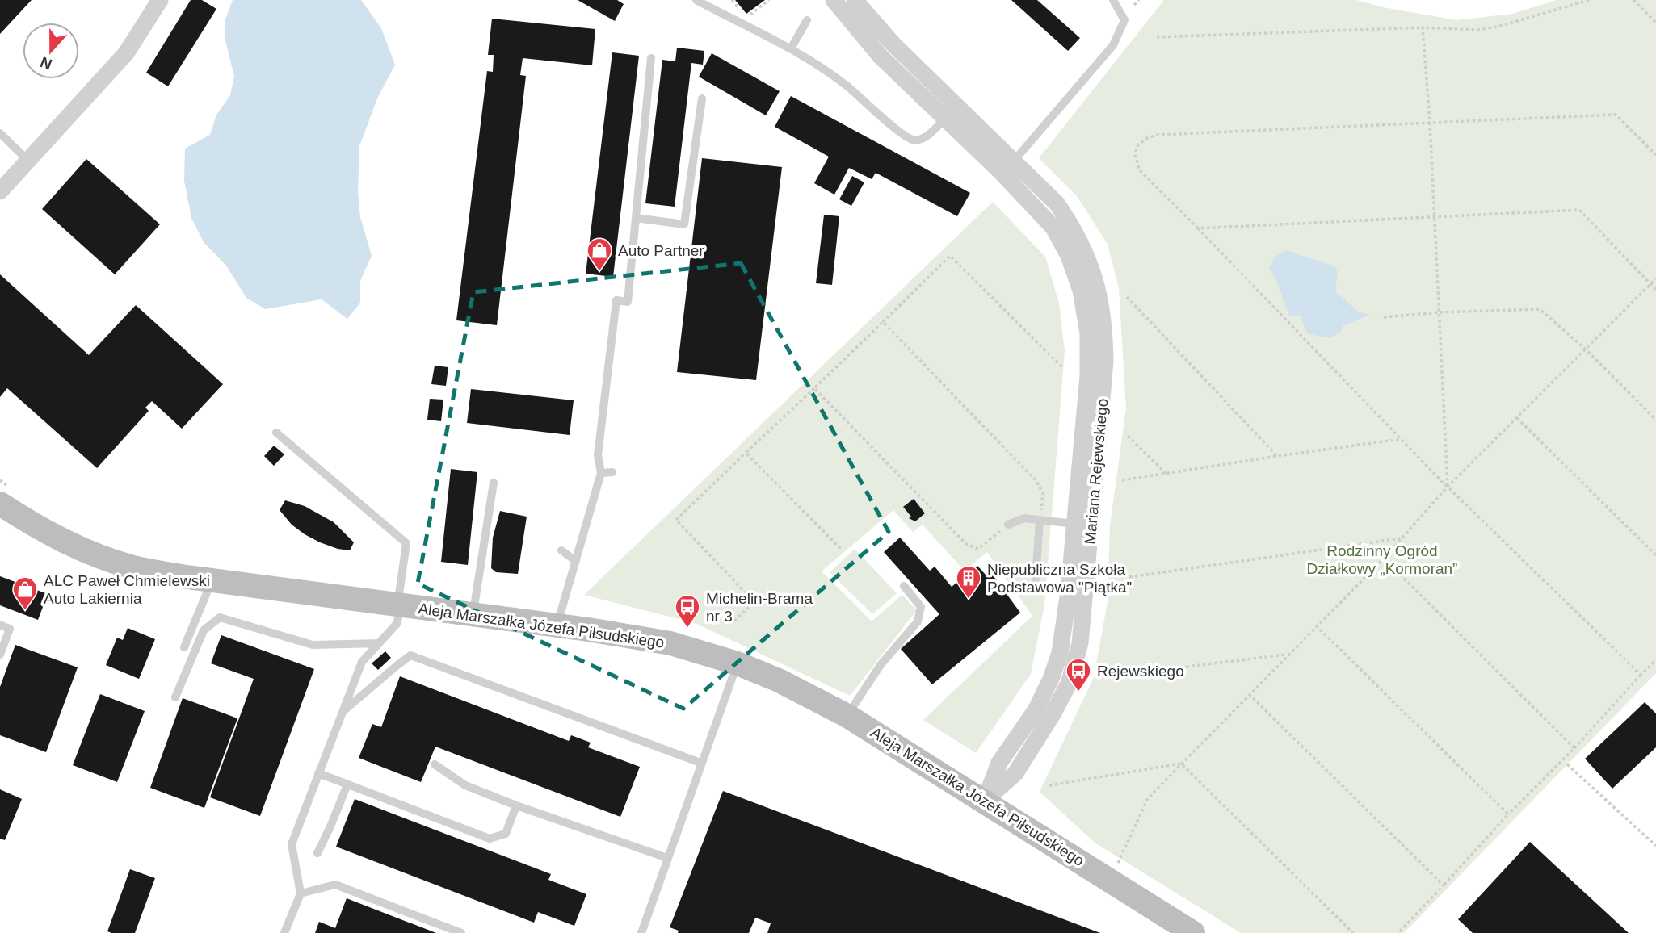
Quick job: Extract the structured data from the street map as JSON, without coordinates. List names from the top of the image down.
{
  "streets": {
    "street": ["Mariana Rejewskiego", "Aleja Marszałka Józefa Piłsudskiego"]
  },
  "crossings": [
    ["Mariana Rejewskiego", "Aleja Marszałka Józefa Piłsudskiego"]
  ],
  "parks": ["Rodzinny Ogród Działkowy „Kormoran”"],
  "places": {
    "shop": ["Auto Partner", "ALC Paweł Chmielewski Auto Lakiernia"],
    "building": ["Niepubliczna Szkoła Podstawowa \"Piątka\""],
    "bus stop": ["Michelin-Brama nr 3", "Rejewskiego"]
  },
  "north": "bottom"
}
